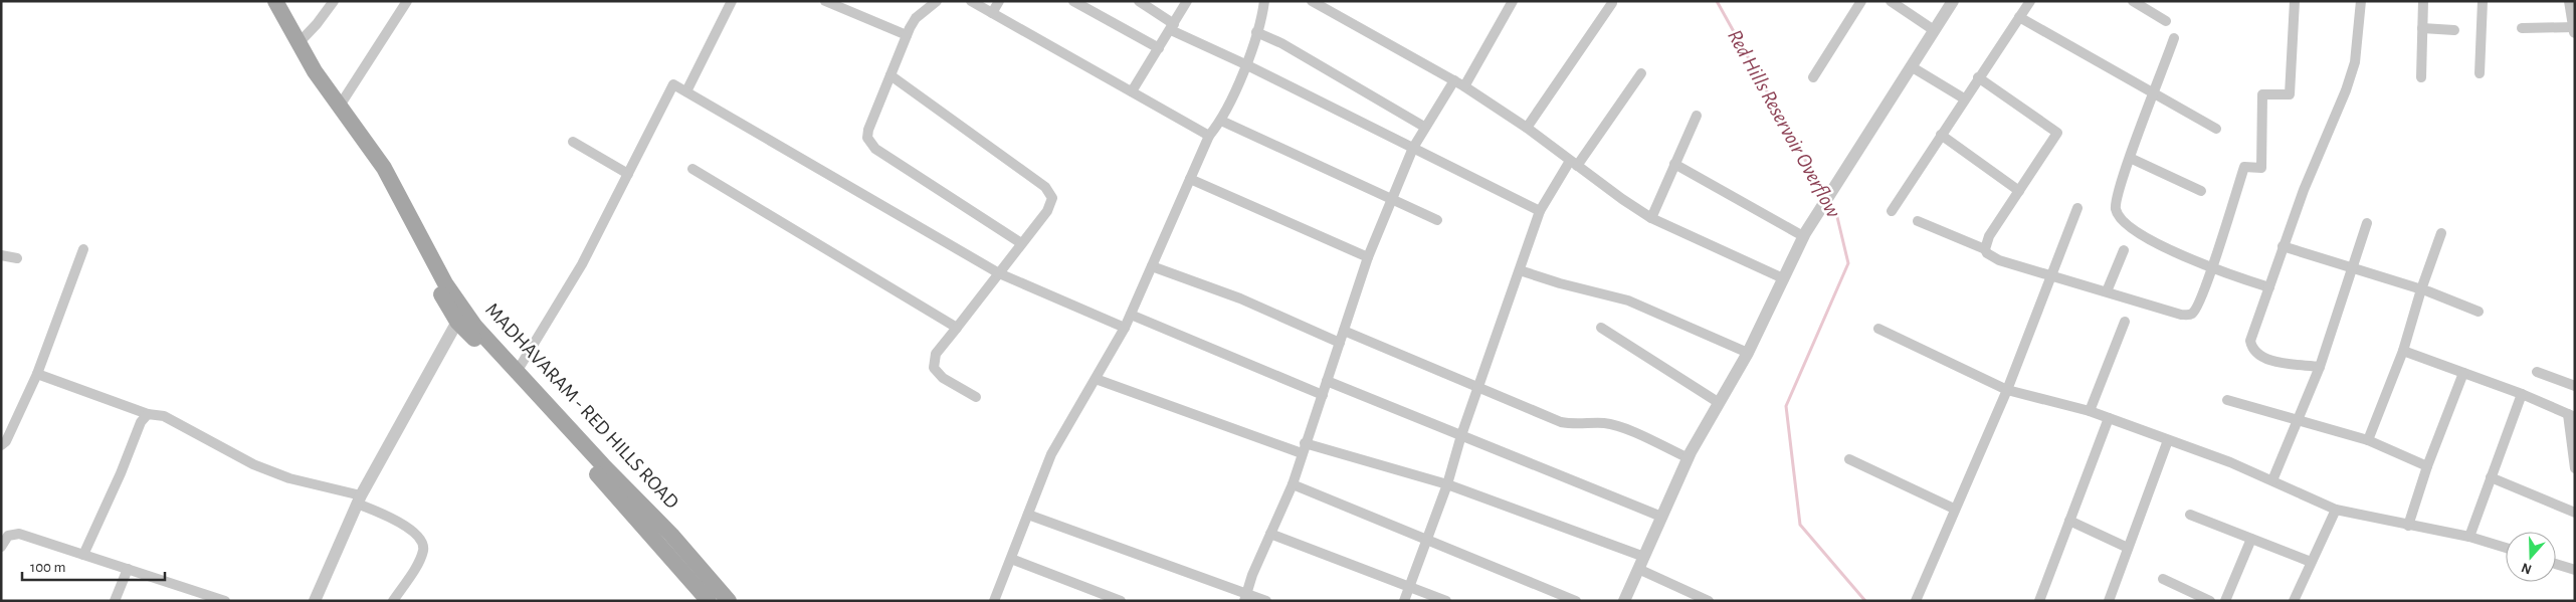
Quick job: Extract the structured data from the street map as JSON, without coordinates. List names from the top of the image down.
{
  "streets": {
    "main road": ["MADHAVARAM - RED HILLS ROAD"]
  },
  "water": ["Red Hills Reservoir Overflow"],
  "scale_bar": "100 m",
  "north": "bottom"
}
